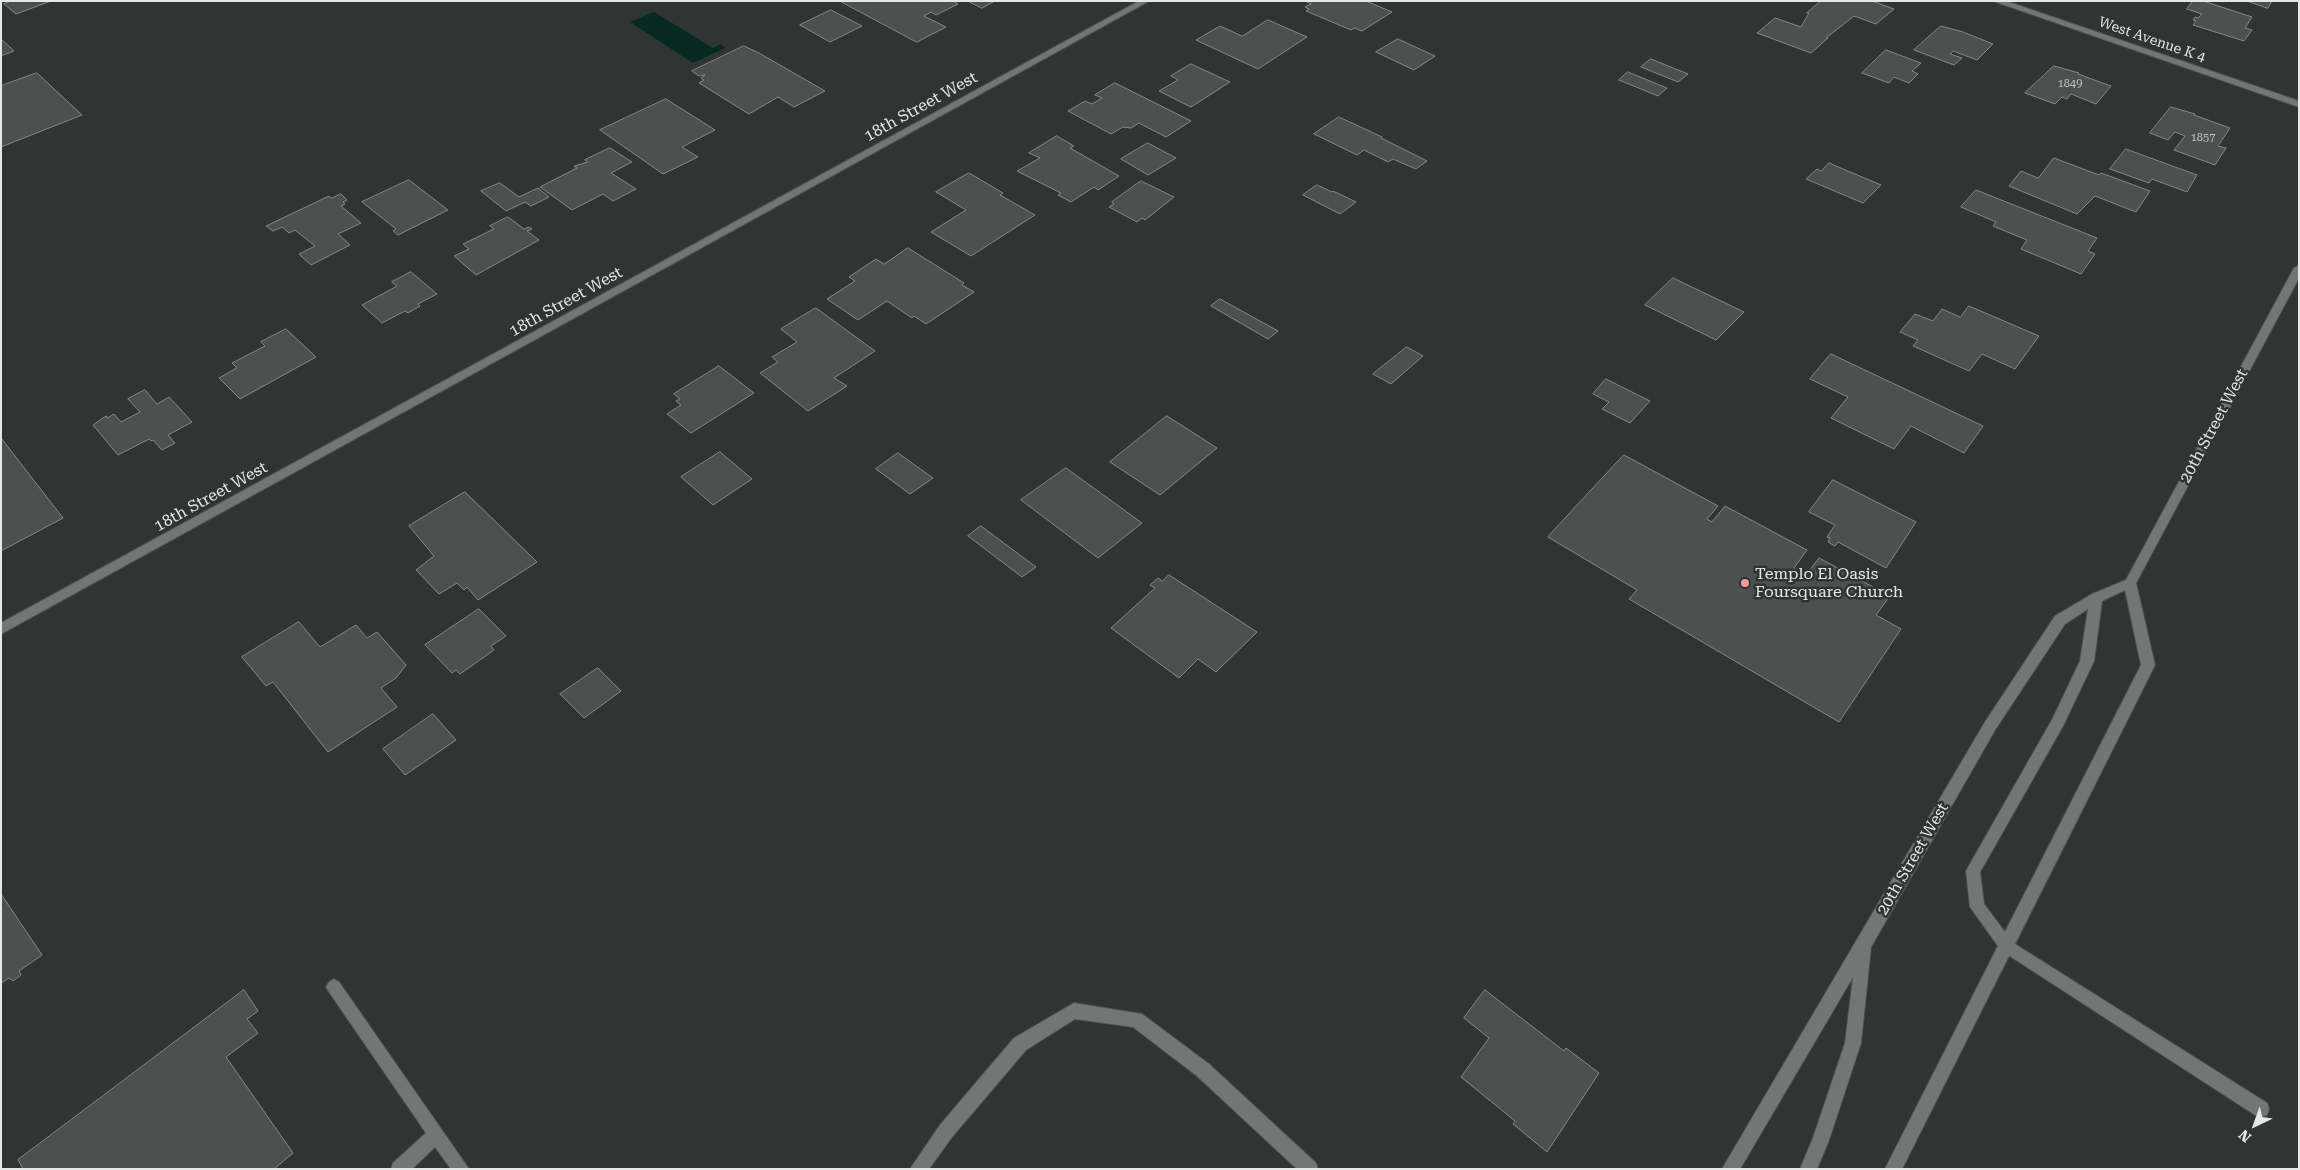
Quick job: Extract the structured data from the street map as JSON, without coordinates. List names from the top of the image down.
{
  "streets": {
    "main road": ["West Avenue K 4", "18th Street West", "20th Street West"]
  },
  "places": ["Templo El Oasis Foursquare Church"],
  "house_numbers": ["1849", "1857"],
  "north": "bottom left"
}
